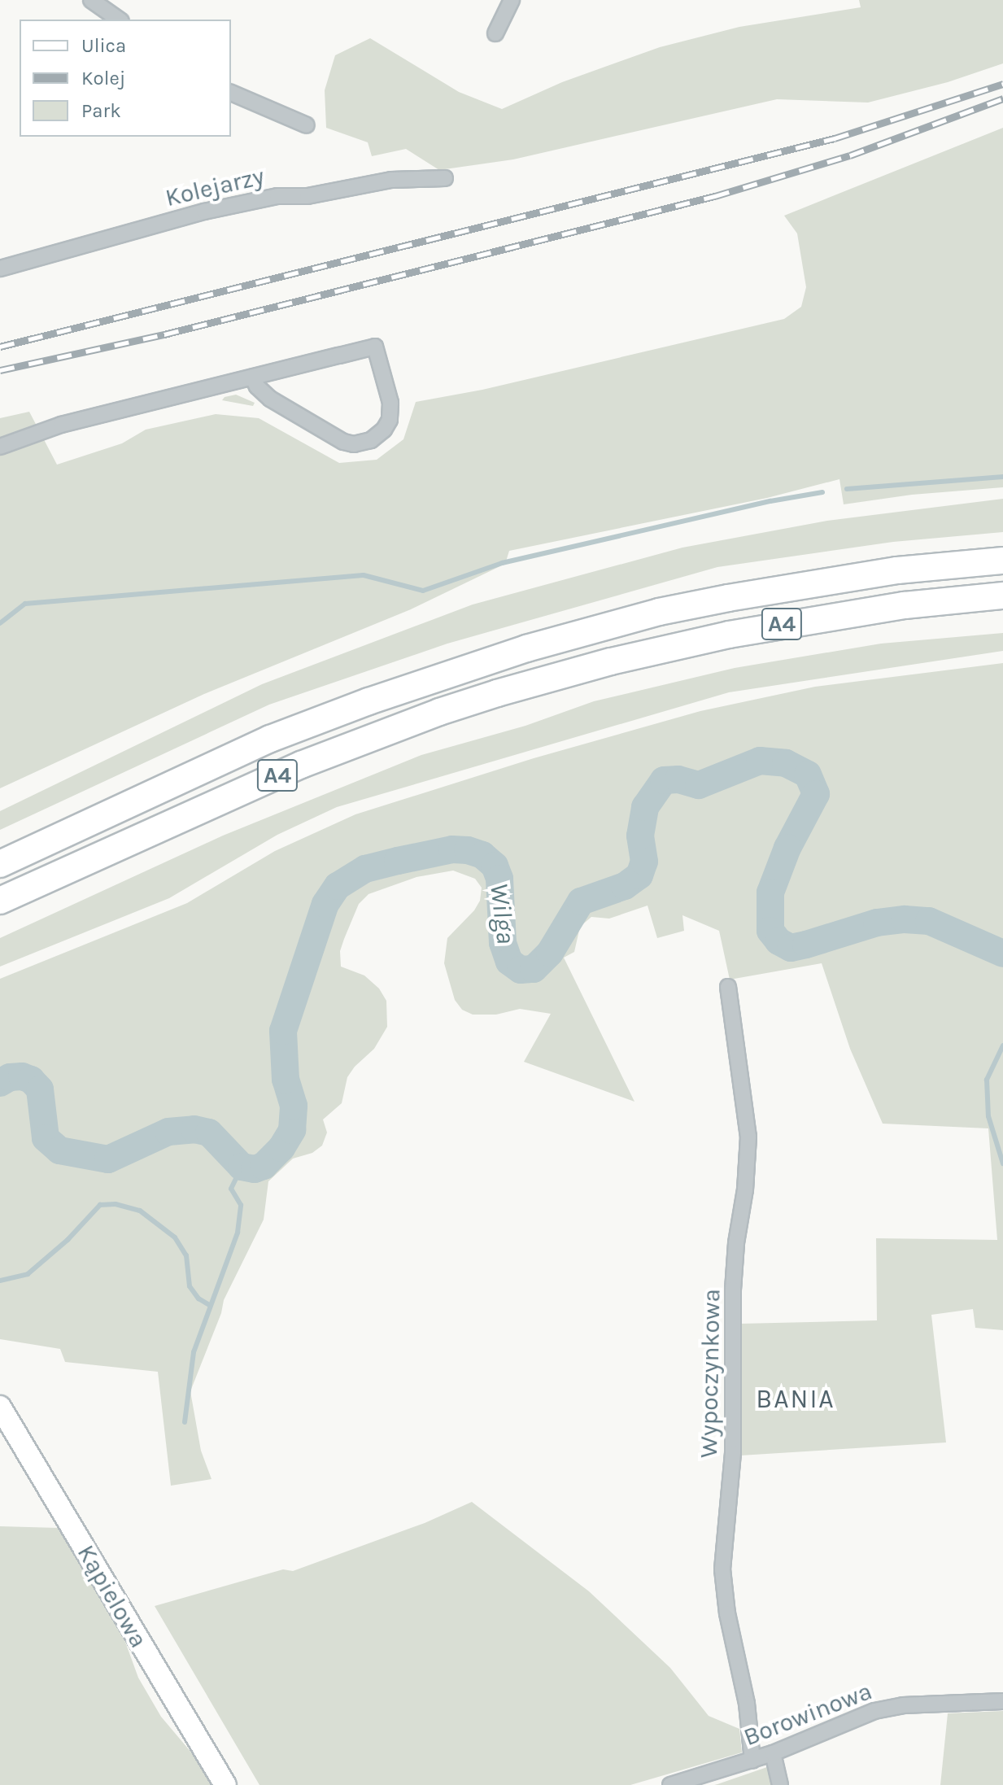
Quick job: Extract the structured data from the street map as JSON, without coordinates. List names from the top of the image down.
{
  "streets": {
    "highway": ["A4"],
    "street": [
      "Kolejarzy",
      "Wypoczynkowa",
      "Kąpielowa",
      "Borowinowa"
    ]
  },
  "crossings": [
    ["Wypoczynkowa", "Borowinowa"]
  ],
  "districts": ["BANIA"],
  "water": ["Wilga"],
  "legend": ["Ulica", "Kolej", "Park"]
}
